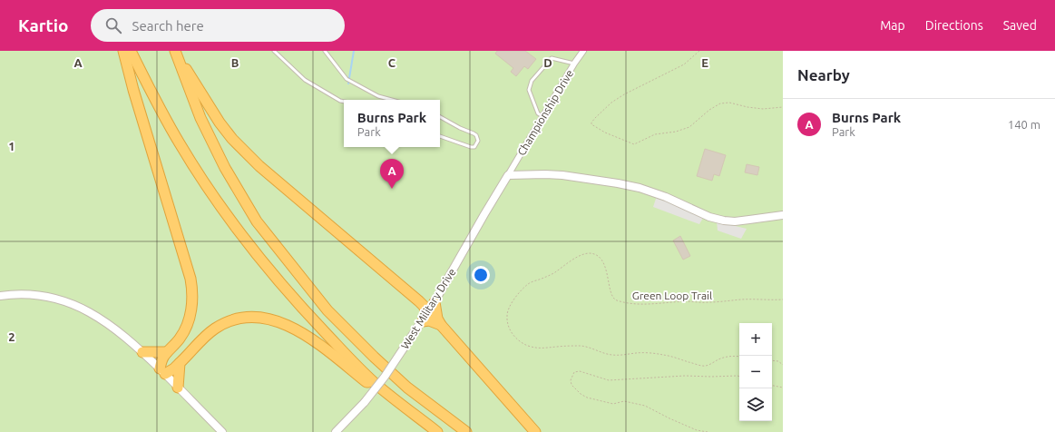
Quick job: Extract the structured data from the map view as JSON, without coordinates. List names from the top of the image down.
{
  "streets": {
    "street": ["Championship Drive", "West Military Drive"],
    "path": ["Green Loop Trail"]
  },
  "crossings": [
    ["Championship Drive", "West Military Drive"]
  ],
  "page": {
    "header": "Kartio",
    "search": "Search here",
    "nav": ["Map", "Directions", "Saved"],
    "heading": "Nearby",
    "list": [
      {
        "mark": "A",
        "name": "Burns Park",
        "note": "Park",
        "value": "140 m"
      }
    ],
    "popup": ["Burns Park", "Park"],
    "pins": "A",
    "map_buttons": ["+", "−"]
  },
  "grid": {
    "columns": [
      "A",
      "B",
      "C",
      "D",
      "E"
    ],
    "rows": ["1", "2"]
  }
}
